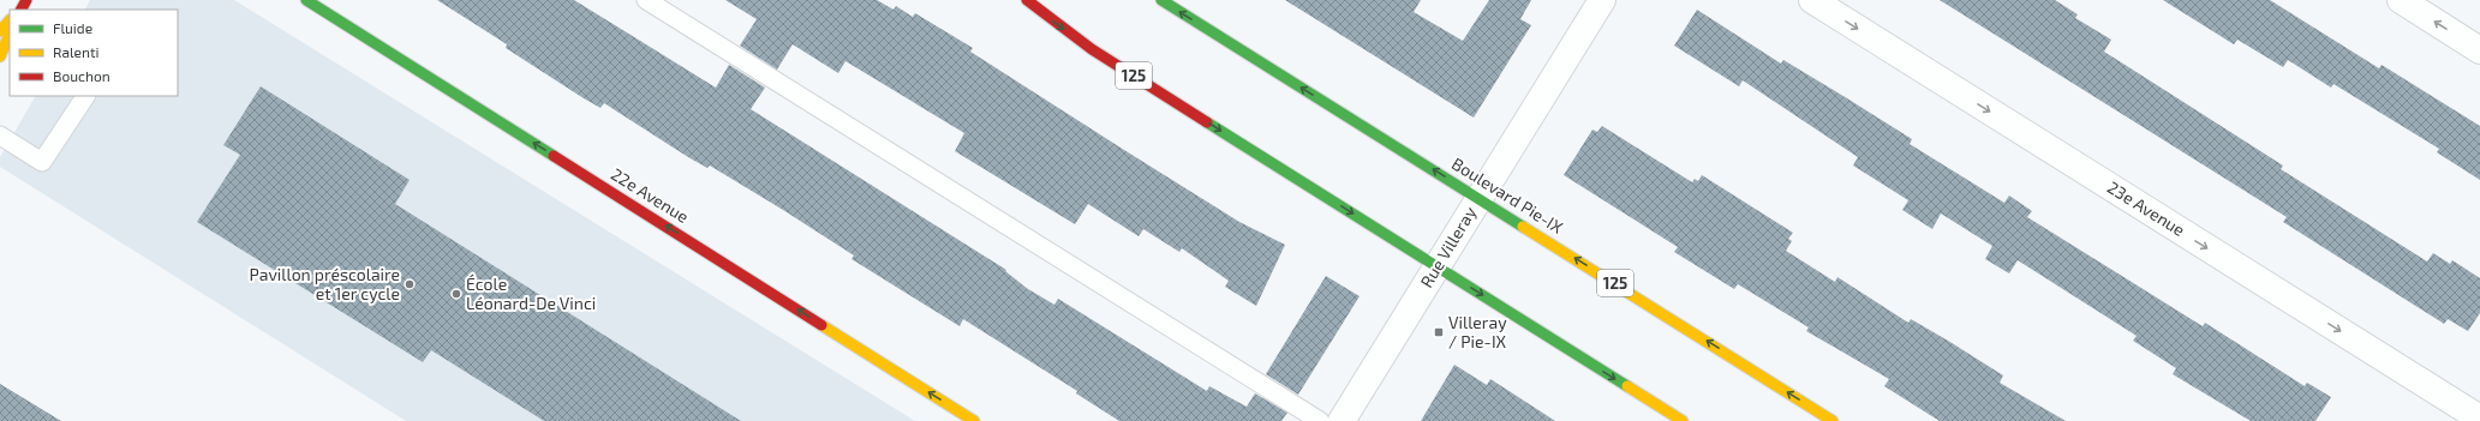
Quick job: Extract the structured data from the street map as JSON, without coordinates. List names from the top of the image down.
{
  "streets": {
    "main road": ["125", "22e Avenue", "Boulevard Pie-IX"],
    "street": ["23e Avenue", "Rue Villeray"]
  },
  "crossings": [
    ["125", "Rue Villeray"],
    ["Boulevard Pie-IX", "Rue Villeray"]
  ],
  "one_way": ["22e Avenue", "23e Avenue"],
  "places": {
    "other": ["Pavillon préscolaire et 1er cycle", "École Léonard-De Vinci"],
    "transit": ["Villeray / Pie-IX"]
  },
  "legend": ["Fluide", "Ralenti", "Bouchon"]
}
